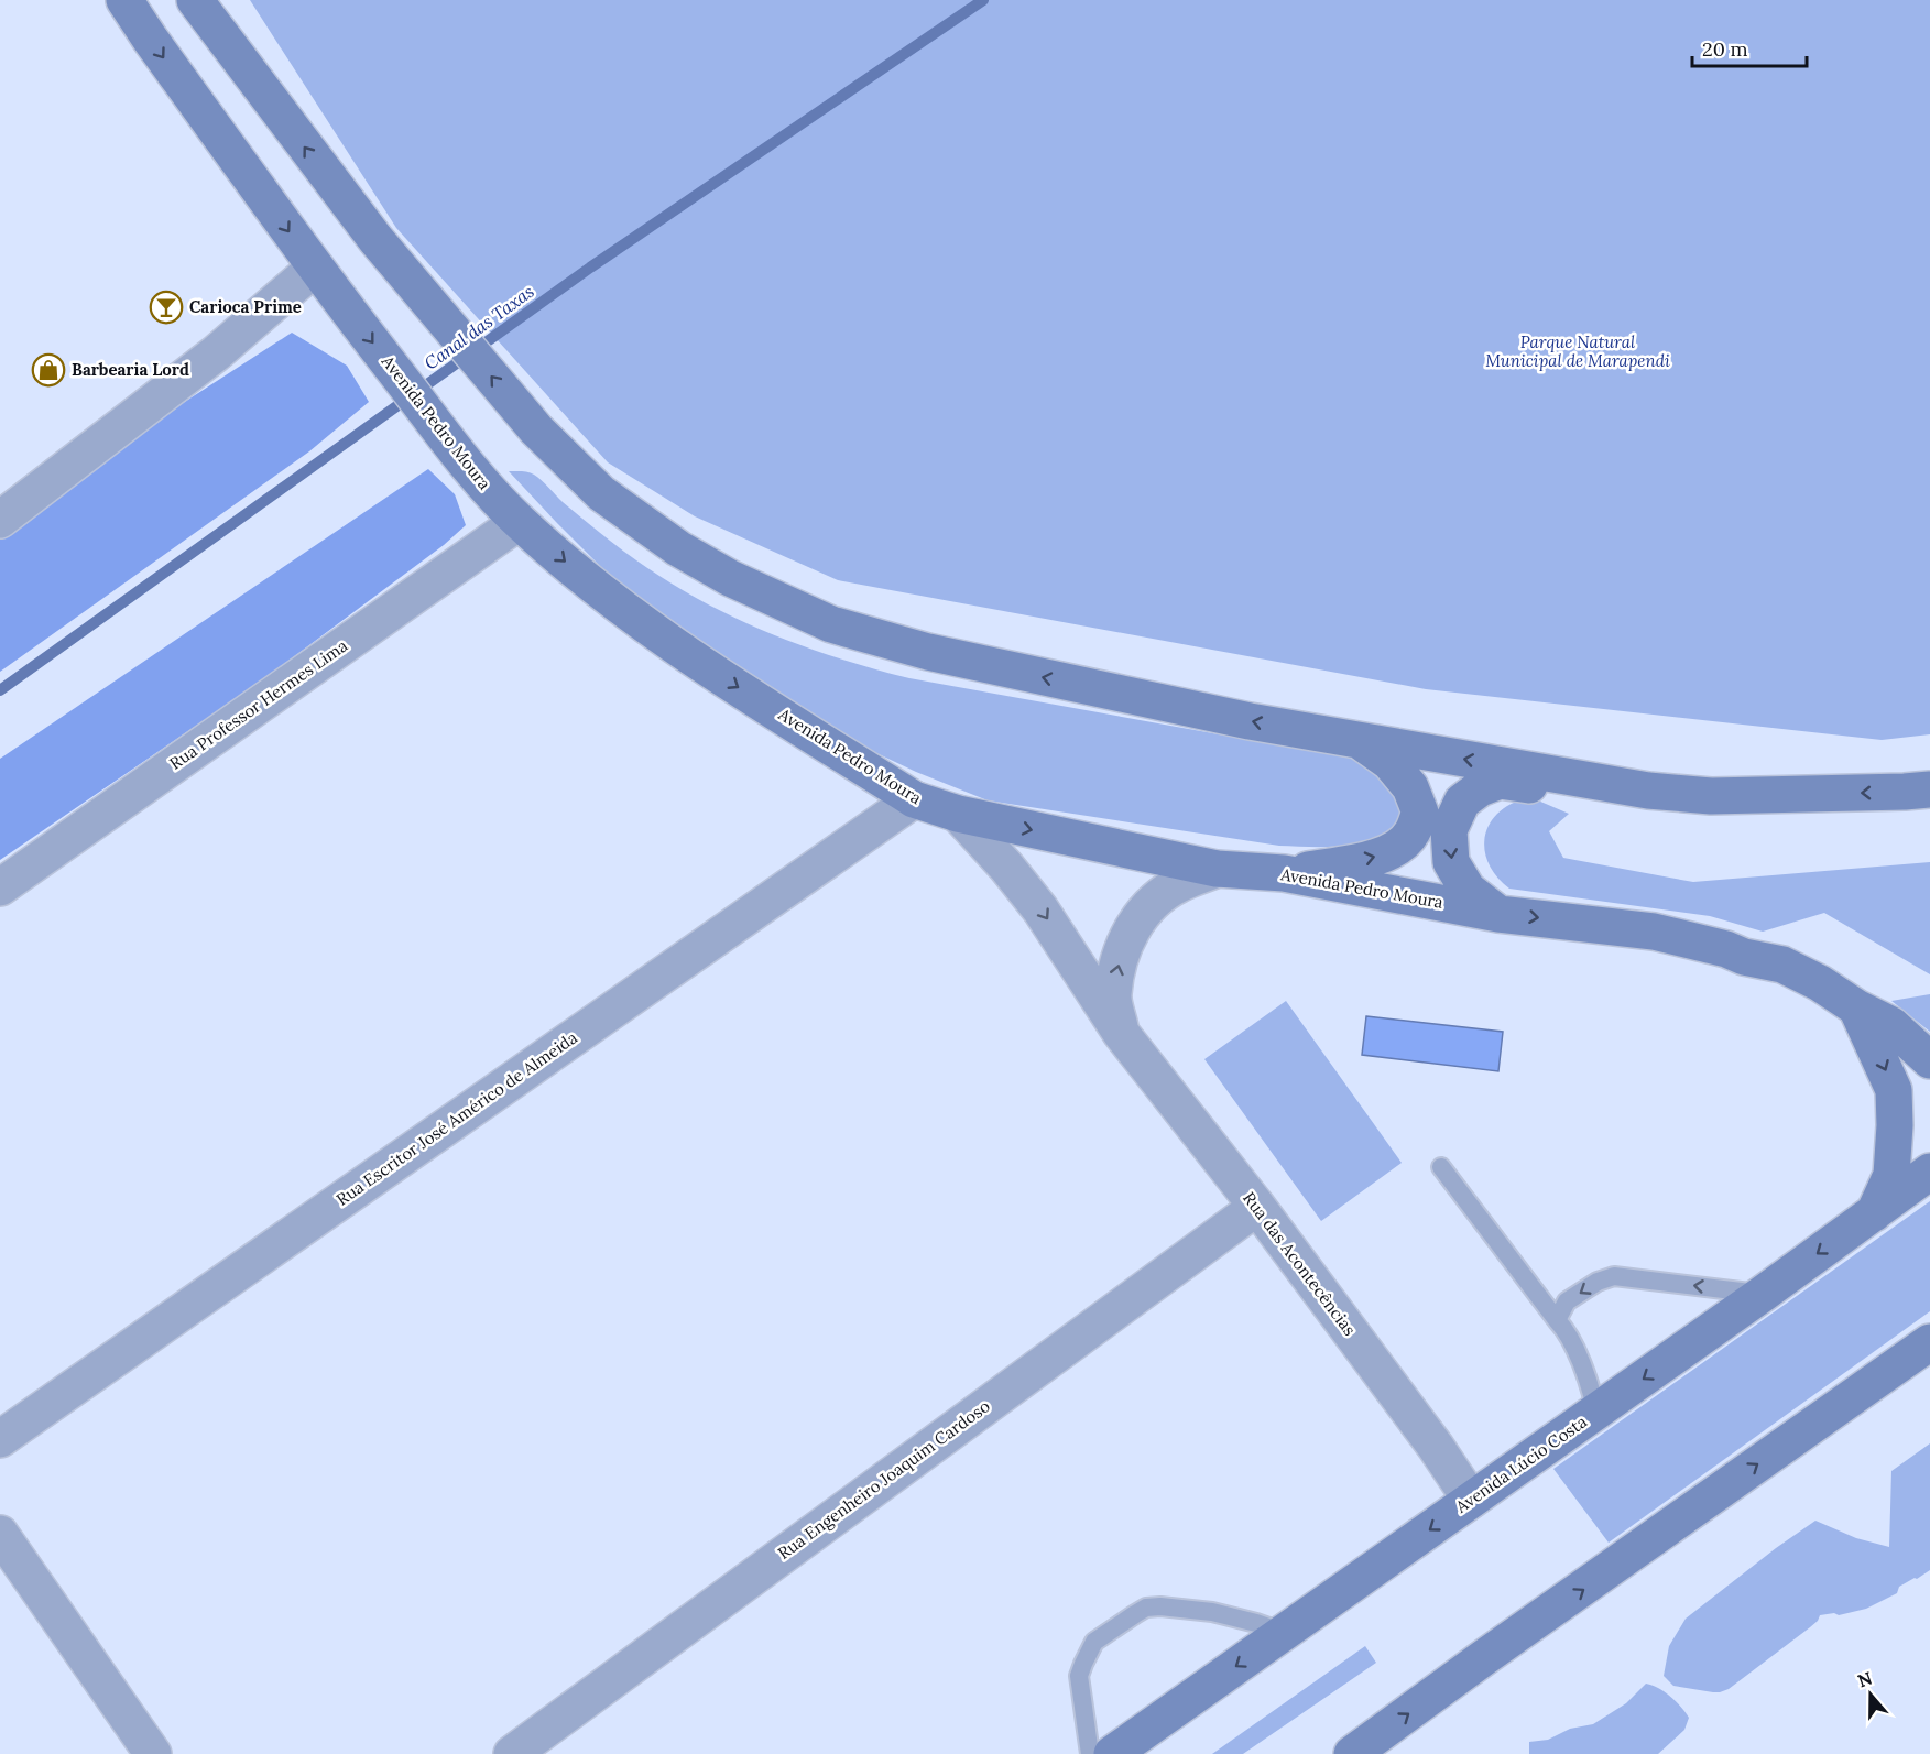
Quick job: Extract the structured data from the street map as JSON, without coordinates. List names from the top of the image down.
{
  "streets": {
    "main road": ["Avenida Pedro Moura", "Avenida Lúcio Costa"],
    "street": [
      "Rua Professor Hermes Lima",
      "Rua Escritor José Américo de Almeida",
      "Rua das Acontecências",
      "Rua Engenheiro Joaquim Cardoso"
    ]
  },
  "crossings": [
    ["Avenida Pedro Moura", "Rua Professor Hermes Lima"],
    ["Avenida Pedro Moura", "Rua Escritor José Américo de Almeida"],
    ["Avenida Pedro Moura", "Rua das Acontecências"],
    ["Rua das Acontecências", "Avenida Lúcio Costa"],
    ["Rua das Acontecências", "Rua Engenheiro Joaquim Cardoso"]
  ],
  "water": ["Canal das Taxas"],
  "parks": ["Parque Natural Municipal de Marapendi"],
  "places": {
    "bar": ["Carioca Prime"],
    "shop": ["Barbearia Lord"]
  },
  "scale_bar": "20 m",
  "north": "top"
}
